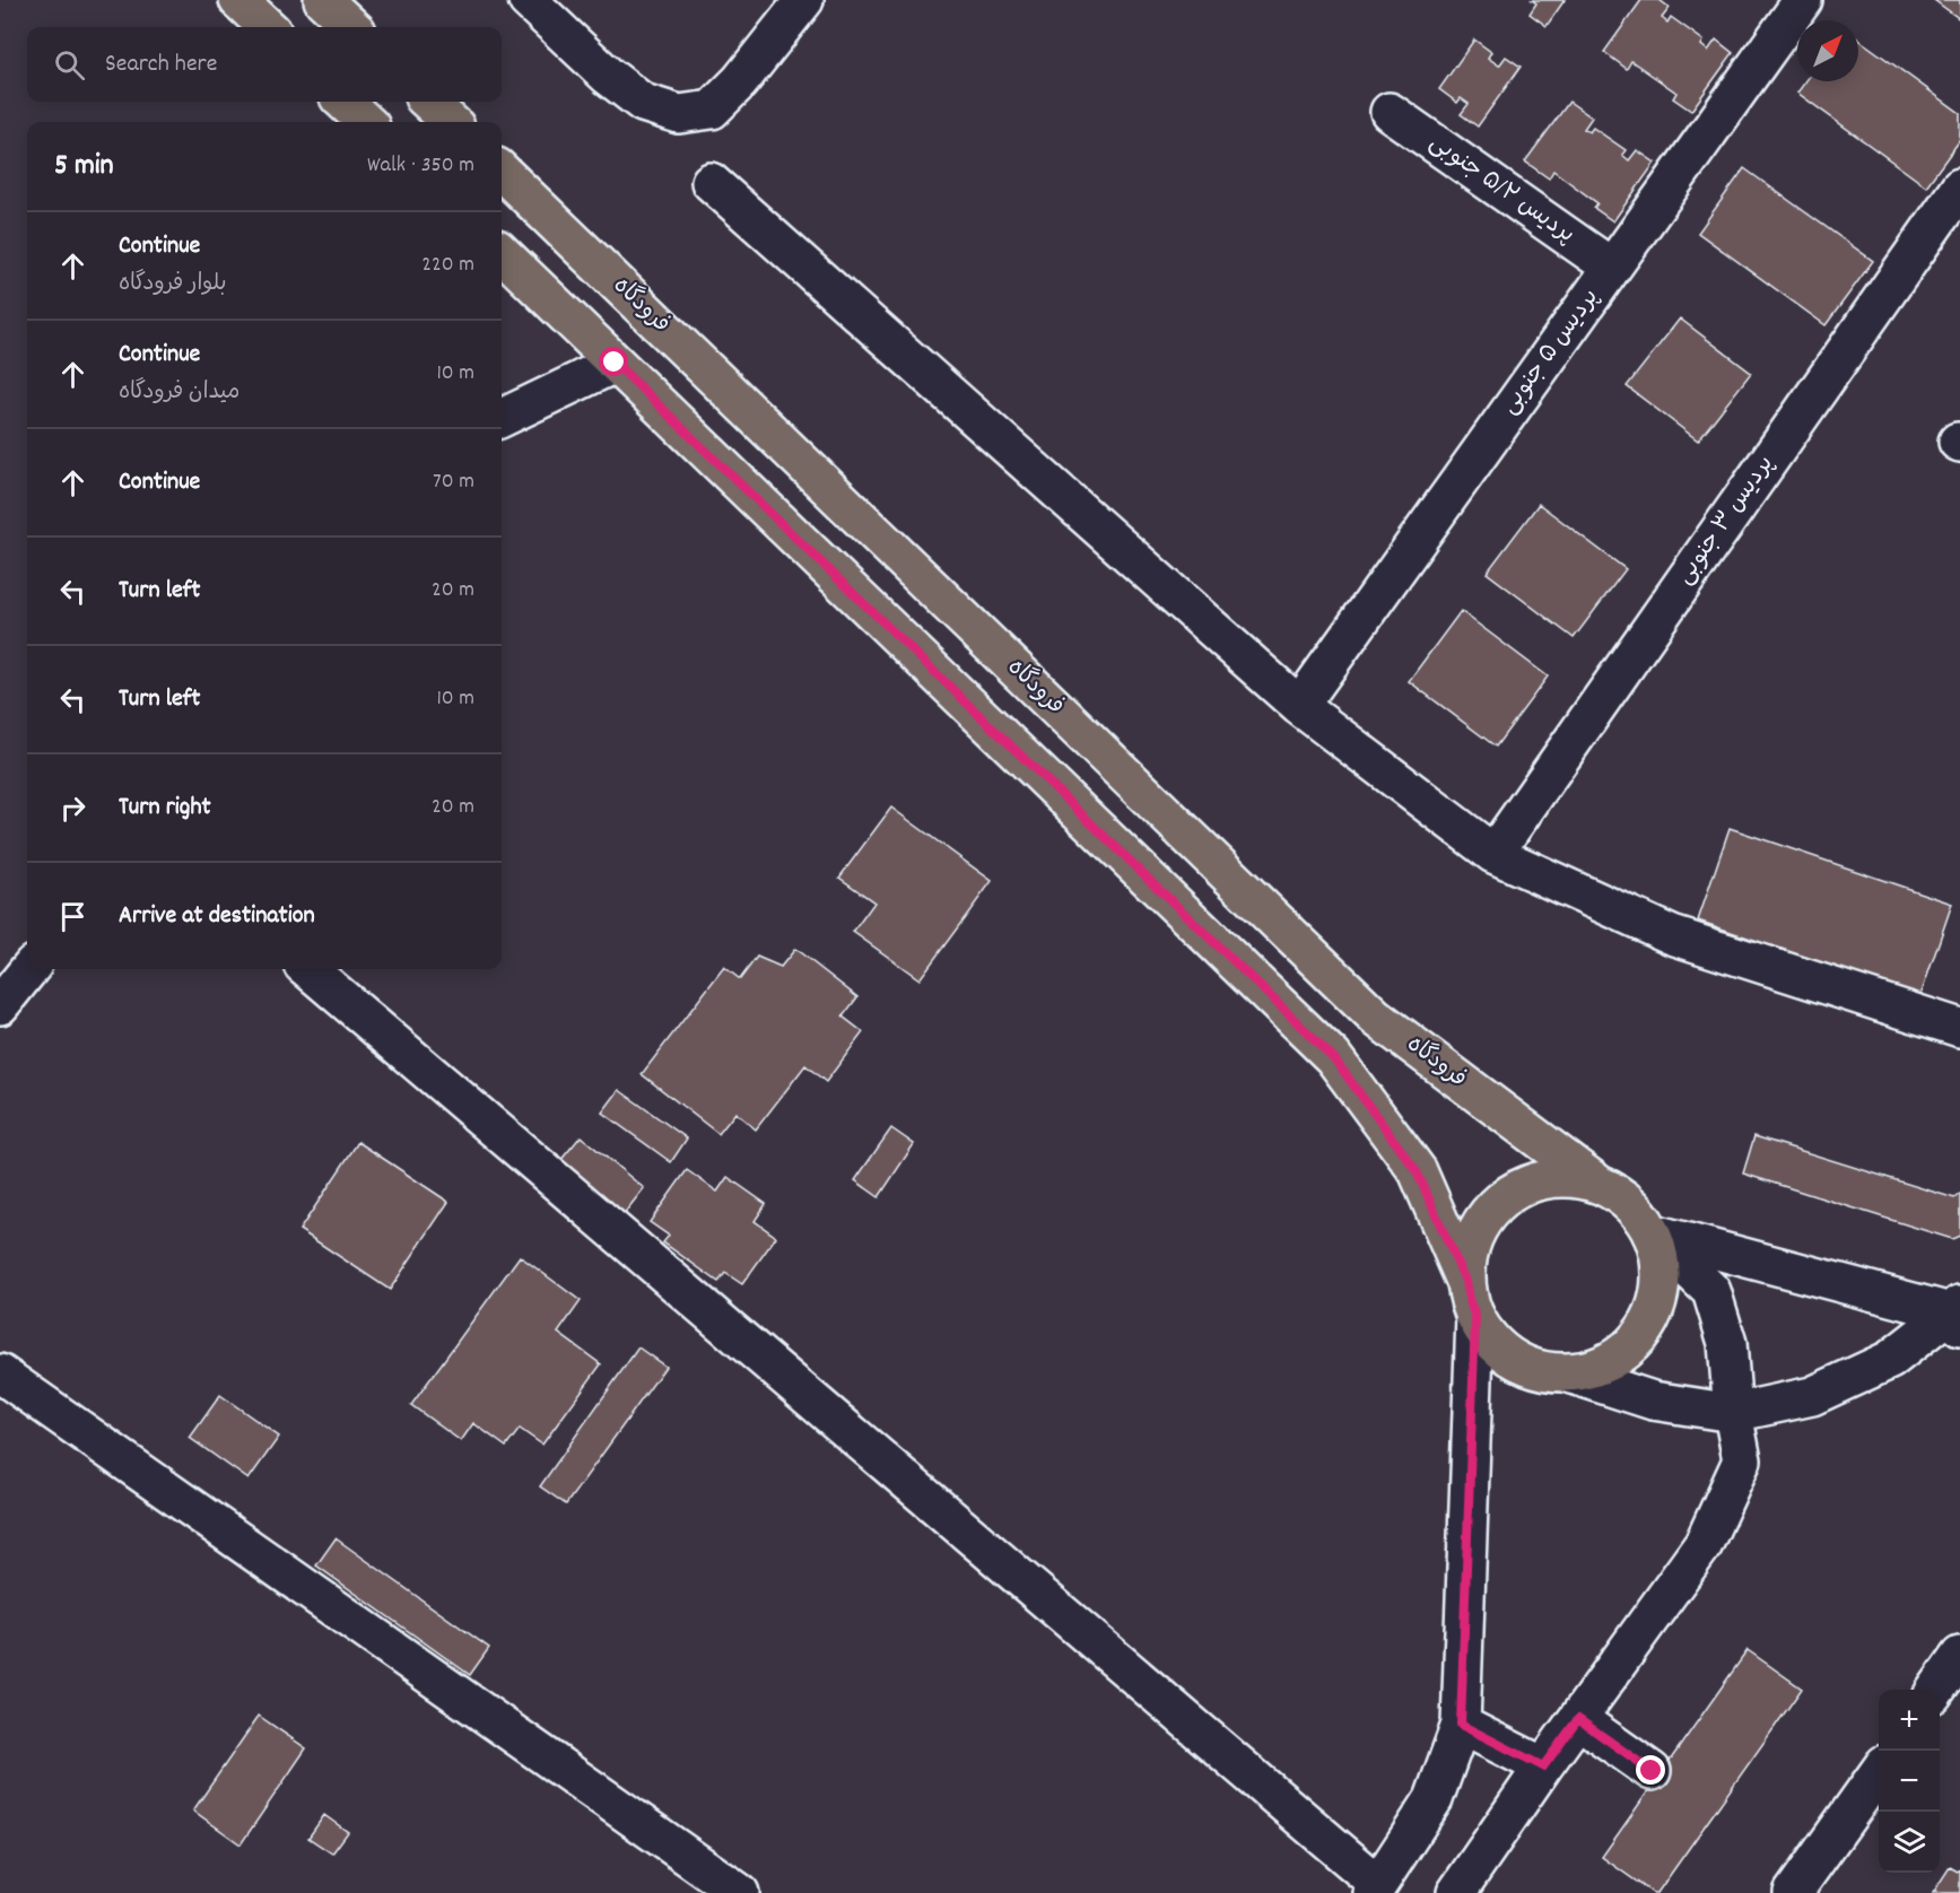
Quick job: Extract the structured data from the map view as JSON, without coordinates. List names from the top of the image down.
{
  "streets": {
    "main road": ["فرودگاه"],
    "lane": ["پردیس ۵/۲ جنوبی", "پردیس ۵ جنوبی", "پردیس ۳ جنوبی"]
  },
  "crossings": [
    ["پردیس ۵/۲ جنوبی", "پردیس ۵ جنوبی"]
  ],
  "north": "top right",
  "page": {
    "search": "Search here",
    "heading": ["5 min", "Walk · 350 m"],
    "list": [
      ["Continue", "بلوار فرودگاه", "220 m"],
      ["Continue", "میدان فرودگاه", "10 m"],
      ["Continue", "70 m"],
      ["Turn left", "20 m"],
      ["Turn left", "10 m"],
      ["Turn right", "20 m"],
      "Arrive at destination"
    ],
    "map_buttons": ["+", "−"]
  }
}
